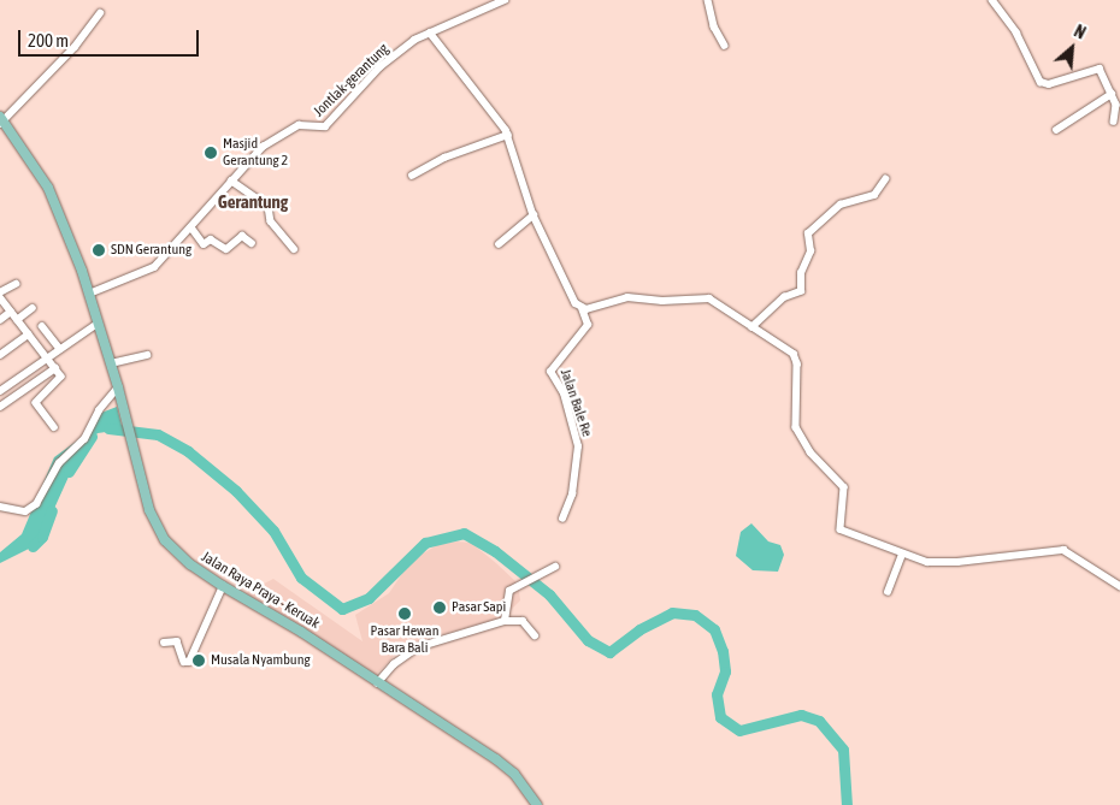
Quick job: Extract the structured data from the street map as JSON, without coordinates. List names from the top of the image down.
{
  "streets": {
    "main road": ["Jalan Raya Praya - Keruak"],
    "street": ["Jontlak-gerantung", "Jalan Bale Re"]
  },
  "crossings": [
    ["Jontlak-gerantung", "Jalan Raya Praya - Keruak"]
  ],
  "districts": ["Gerantung"],
  "places": [
    "Masjid Gerantung 2",
    "SDN Gerantung",
    "Pasar Sapi",
    "Pasar Hewan Bara Bali",
    "Musala Nyambung"
  ],
  "scale_bar": "200 m",
  "north": "top right"
}
